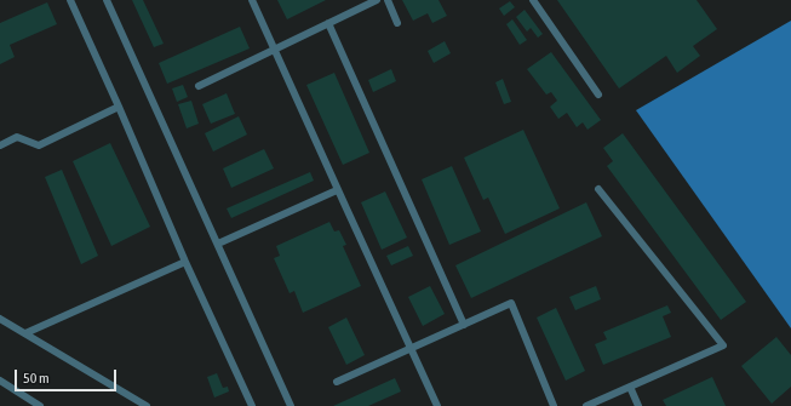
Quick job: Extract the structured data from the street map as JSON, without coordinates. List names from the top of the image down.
{
  "scale_bar": "50 m"
}
